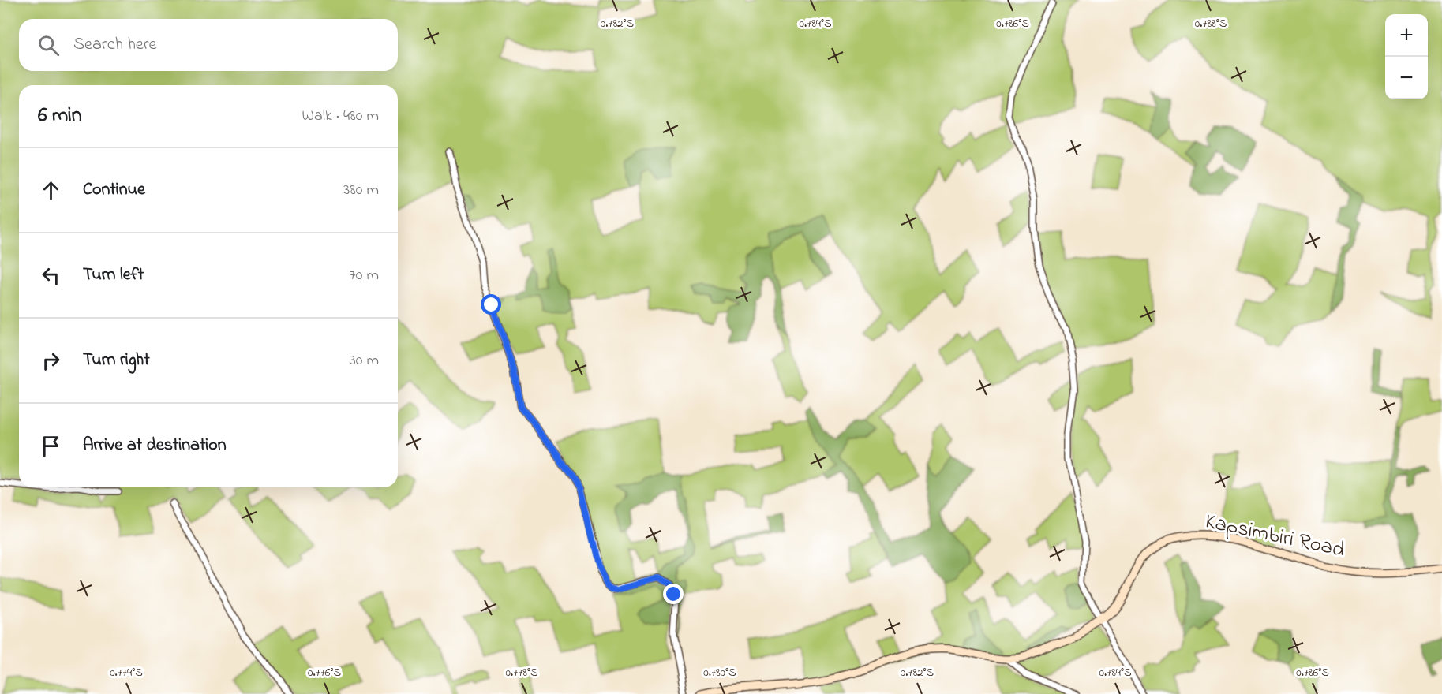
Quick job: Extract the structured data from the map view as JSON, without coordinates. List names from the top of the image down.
{
  "streets": {
    "street": ["Kapsimbiri Road"]
  },
  "page": {
    "map_buttons": ["+", "−"],
    "search": "Search here",
    "heading": ["6 min", "Walk · 480 m"],
    "list": [
      ["Continue", "380 m"],
      ["Turn left", "70 m"],
      ["Turn right", "30 m"],
      "Arrive at destination"
    ]
  },
  "coordinates": [
    "0.788°S",
    "0.782°S",
    "0.784°S",
    "0.786°S",
    "0.774°S",
    "0.776°S",
    "0.778°S",
    "0.780°S"
  ]
}
